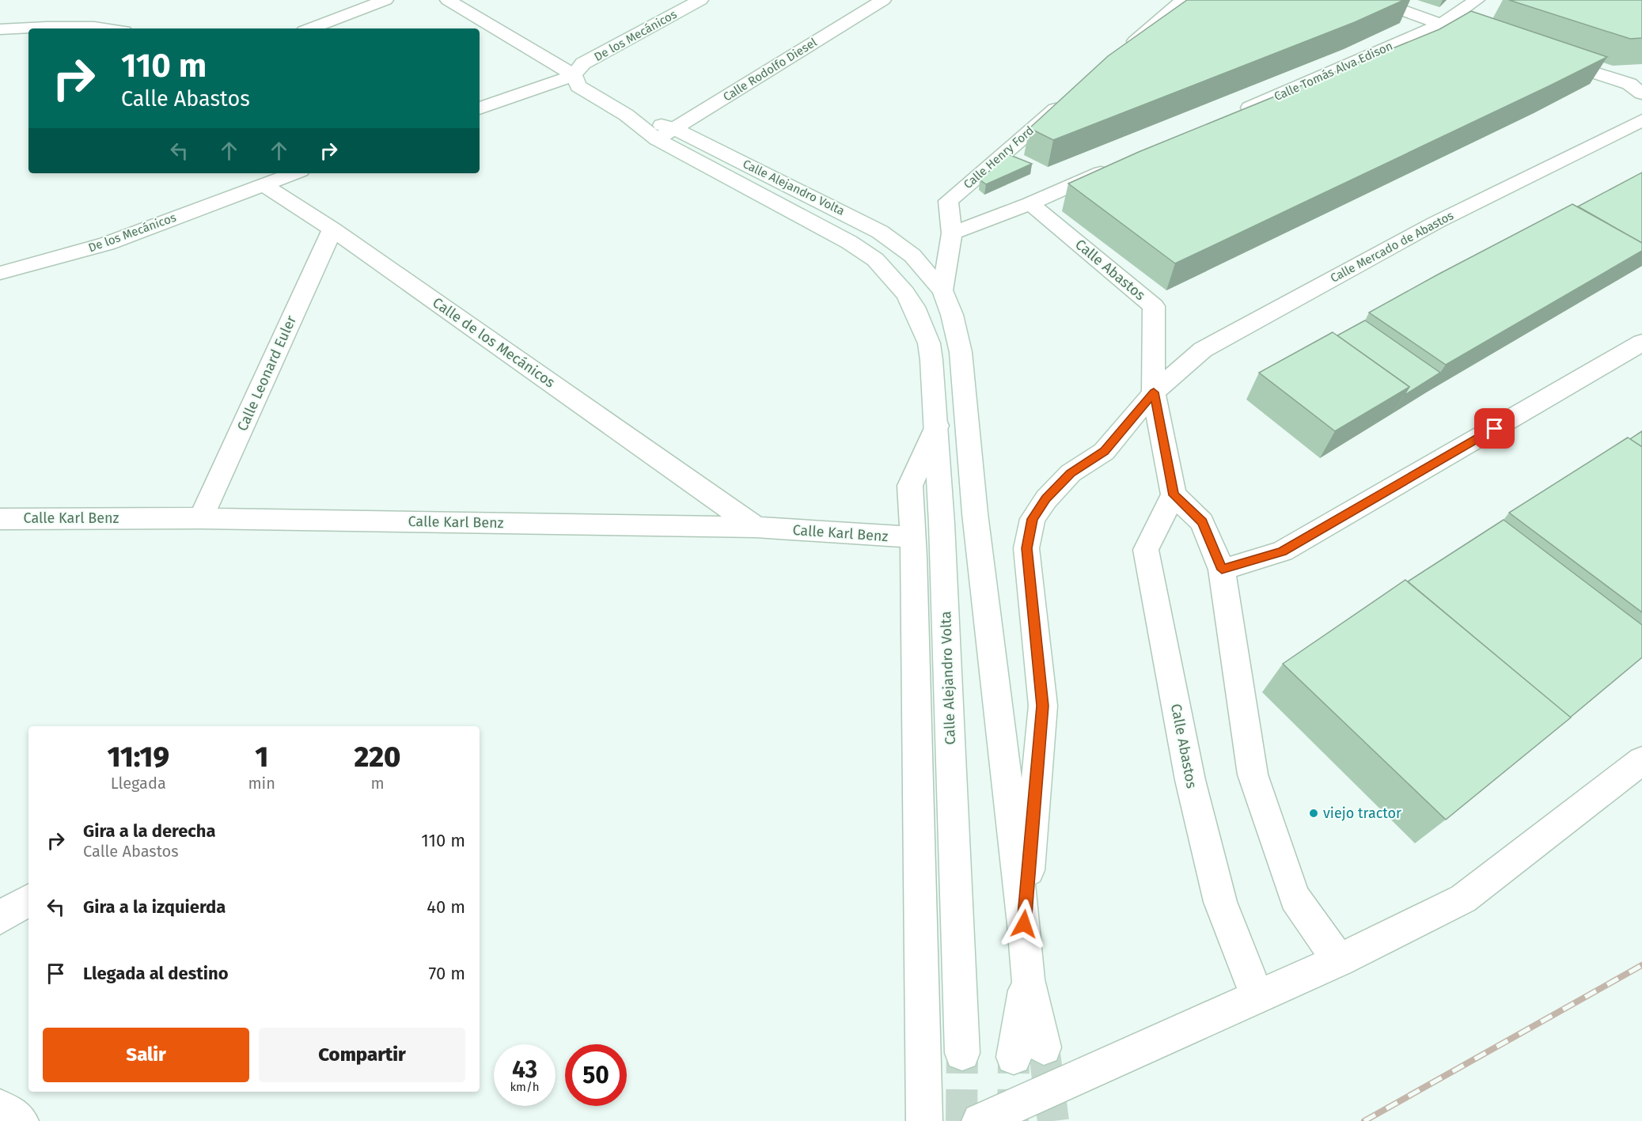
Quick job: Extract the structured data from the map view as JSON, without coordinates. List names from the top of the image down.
{
  "streets": {
    "street": [
      "De los Mecánicos",
      "Calle Rodolfo Diesel",
      "Calle Tomás Alva Edison",
      "Calle Henry Ford",
      "Calle Alejandro Volta",
      "Calle Mercado de Abastos",
      "Calle Abastos",
      "Calle de los Mecánicos",
      "Calle Leonard Euler",
      "Calle Karl Benz"
    ]
  },
  "crossings": [
    ["De los Mecánicos", "Calle Alejandro Volta"],
    ["De los Mecánicos", "Calle de los Mecánicos"],
    ["Calle Rodolfo Diesel", "Calle Alejandro Volta"],
    ["Calle Alejandro Volta", "Calle Mercado de Abastos"],
    ["Calle Mercado de Abastos", "Calle Abastos"],
    ["Calle de los Mecánicos", "Calle Leonard Euler"],
    ["Calle de los Mecánicos", "Calle Karl Benz"],
    ["Calle Leonard Euler", "Calle Karl Benz"]
  ],
  "places": ["viejo tractor"],
  "page": {
    "turn": ["110 m", "Calle Abastos"],
    "eta": [
      "11:19",
      "Llegada",
      "1",
      "min",
      "220",
      "m"
    ],
    "list": [
      {
        "name": "Gira a la derecha",
        "note": "Calle Abastos",
        "value": "110 m"
      },
      {
        "name": "Gira a la izquierda",
        "value": "40 m"
      },
      {
        "name": "Llegada al destino",
        "value": "70 m"
      }
    ],
    "buttons": ["Salir", "Compartir"],
    "speed": "43 km/h",
    "limit": "50"
  }
}
